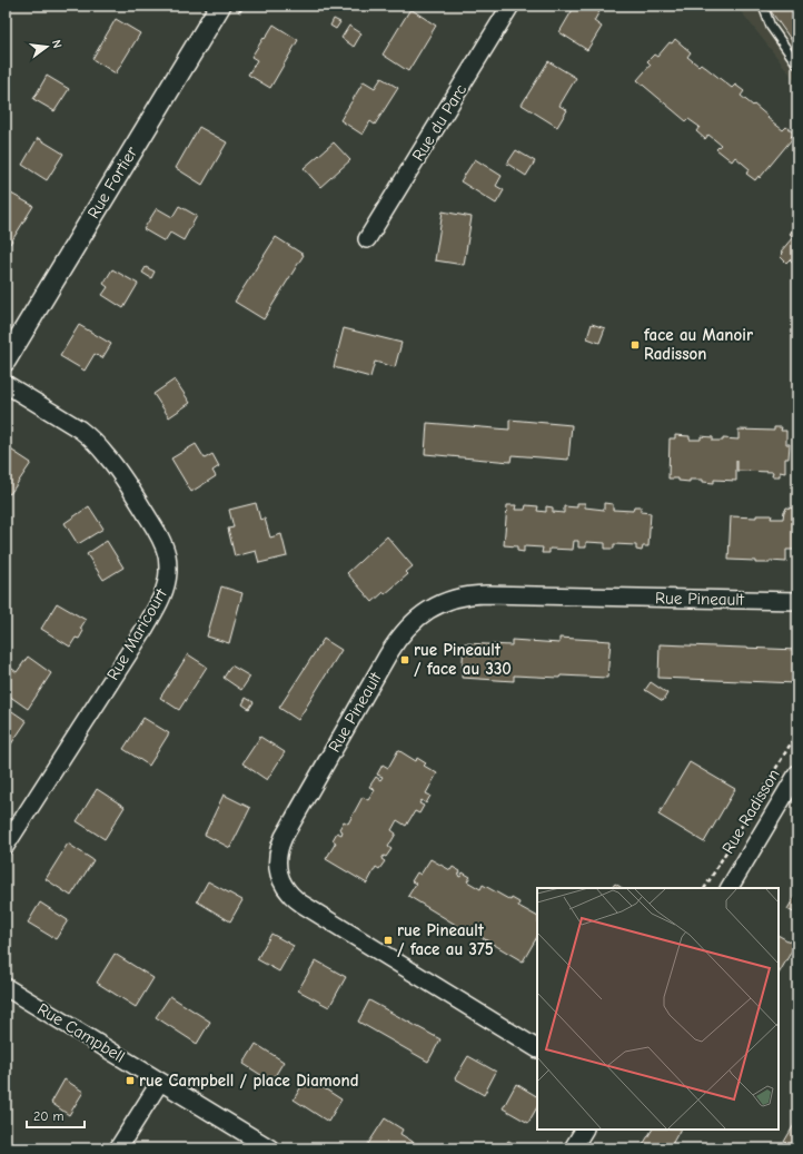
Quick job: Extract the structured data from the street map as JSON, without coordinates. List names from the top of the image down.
{
  "streets": {
    "street": [
      "Rue du Parc",
      "Rue Fortier",
      "Rue Pineault",
      "Rue Maricourt",
      "Rue Radisson",
      "Rue Campbell"
    ]
  },
  "places": {
    "transit": [
      "face au Manoir Radisson",
      "rue Pineault / face au 330",
      "rue Pineault / face au 375",
      "rue Campbell / place Diamond"
    ]
  },
  "scale_bar": "20 m",
  "north": "right"
}
